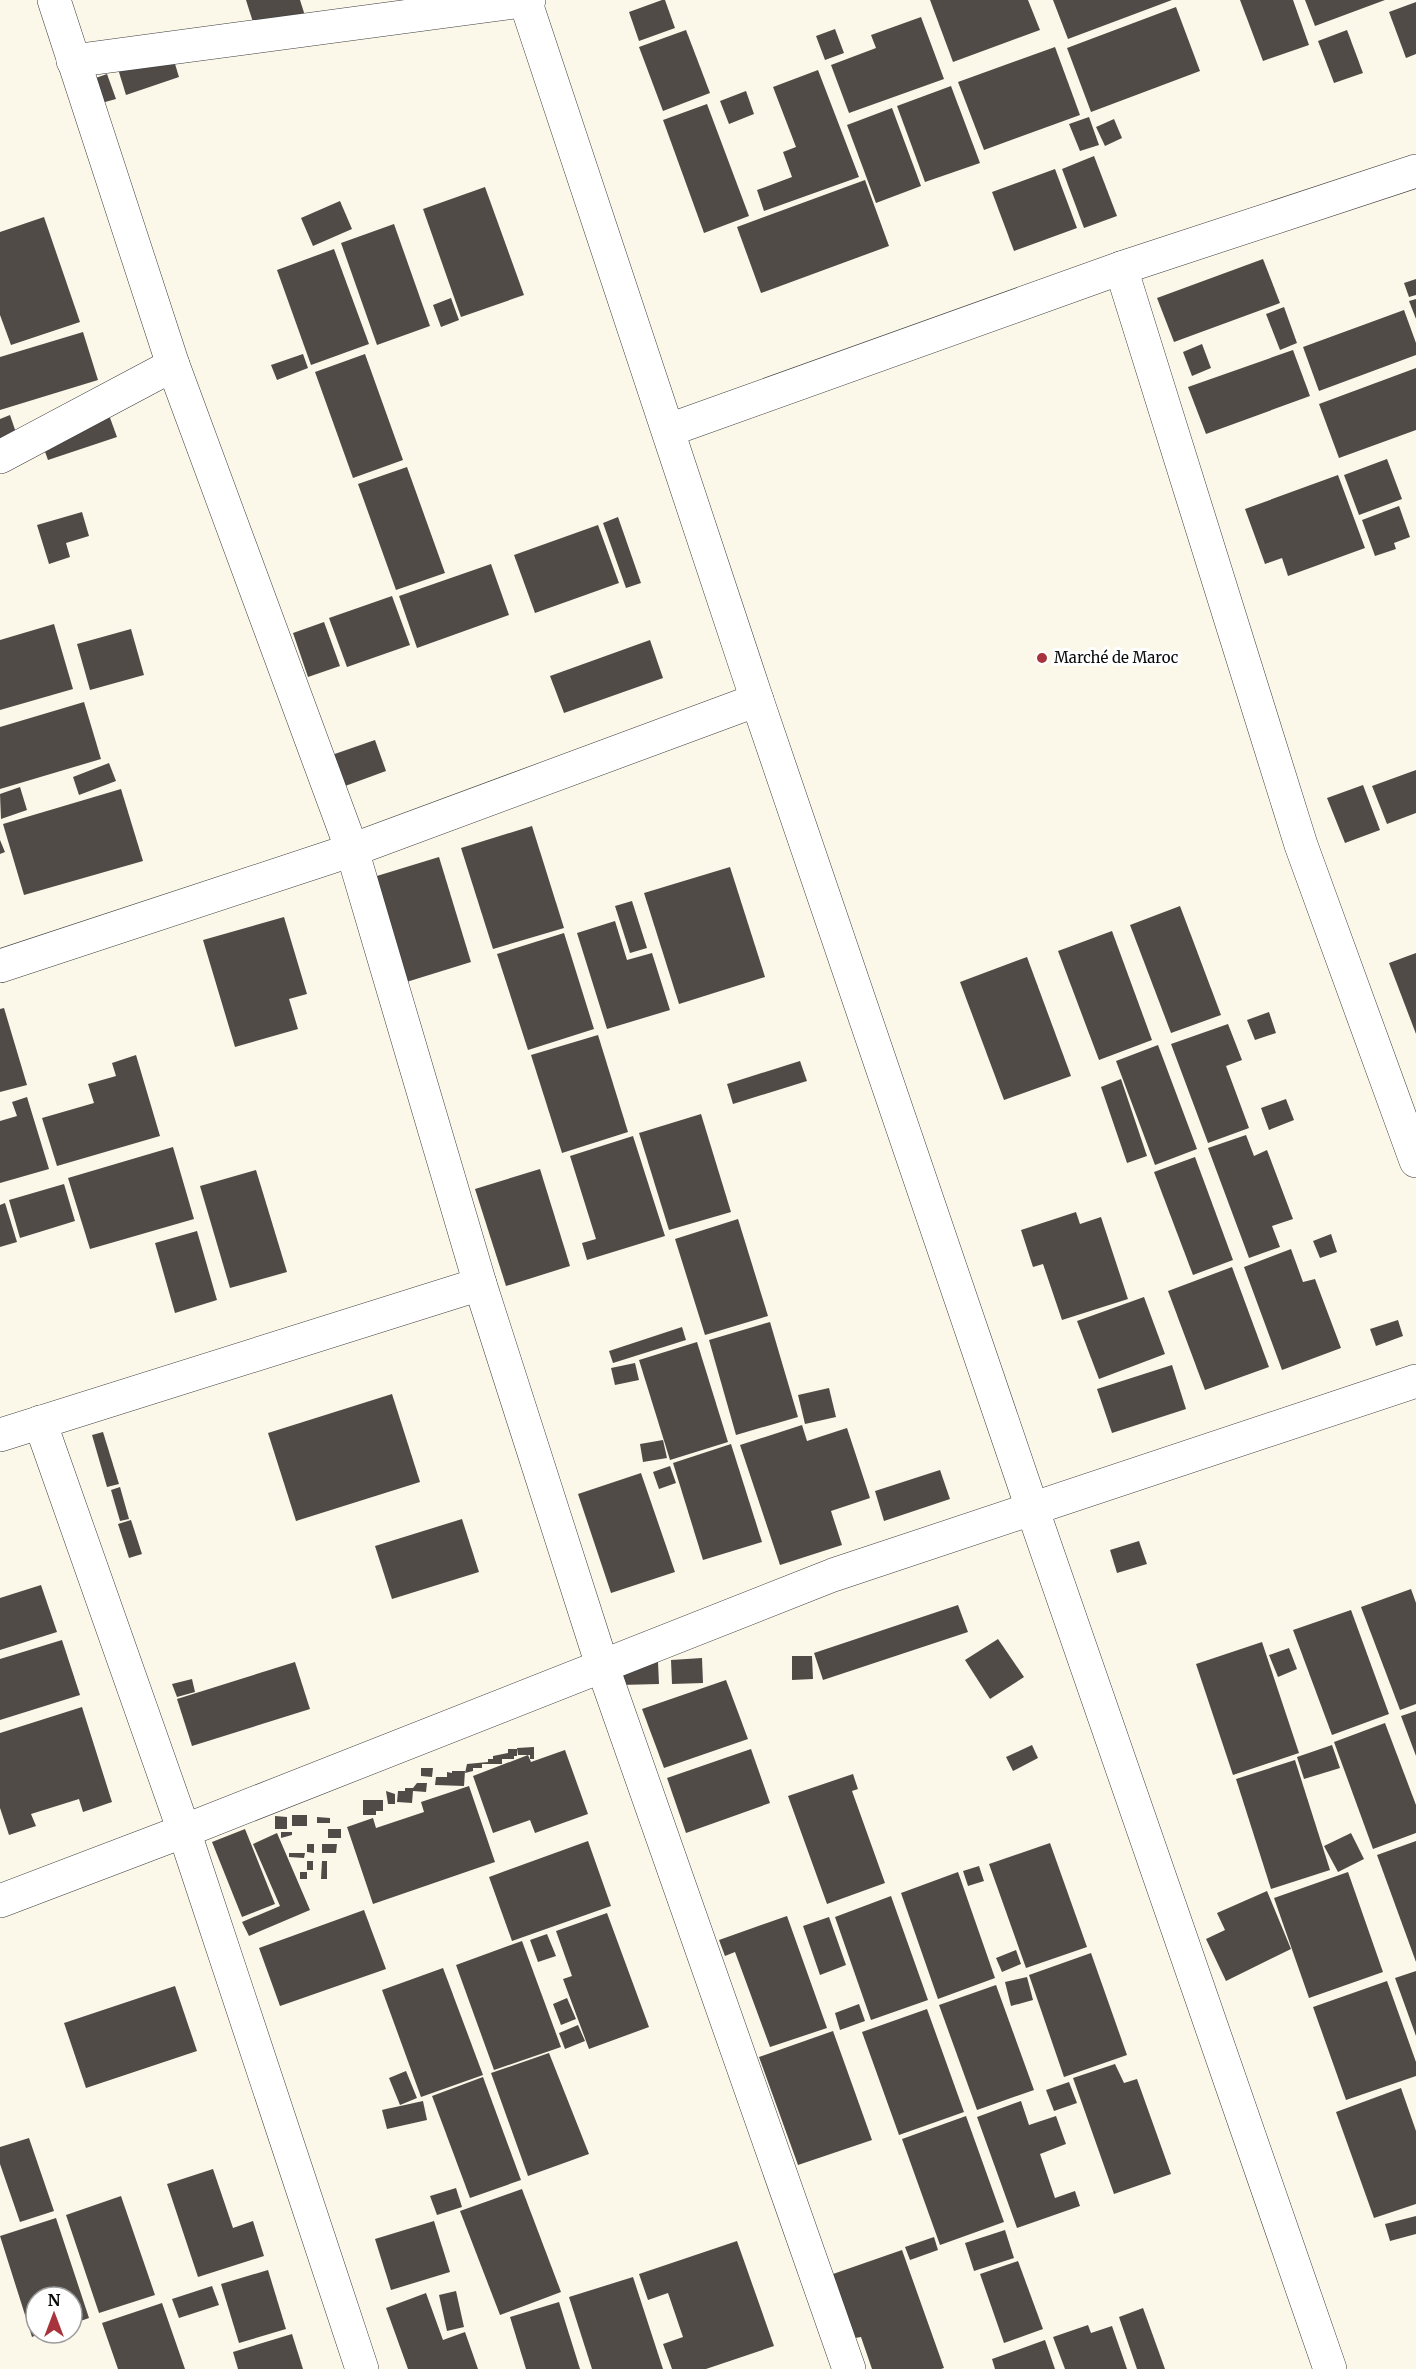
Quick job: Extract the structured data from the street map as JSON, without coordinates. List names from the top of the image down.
{
  "places": ["Marché de Maroc"],
  "north": "top"
}
